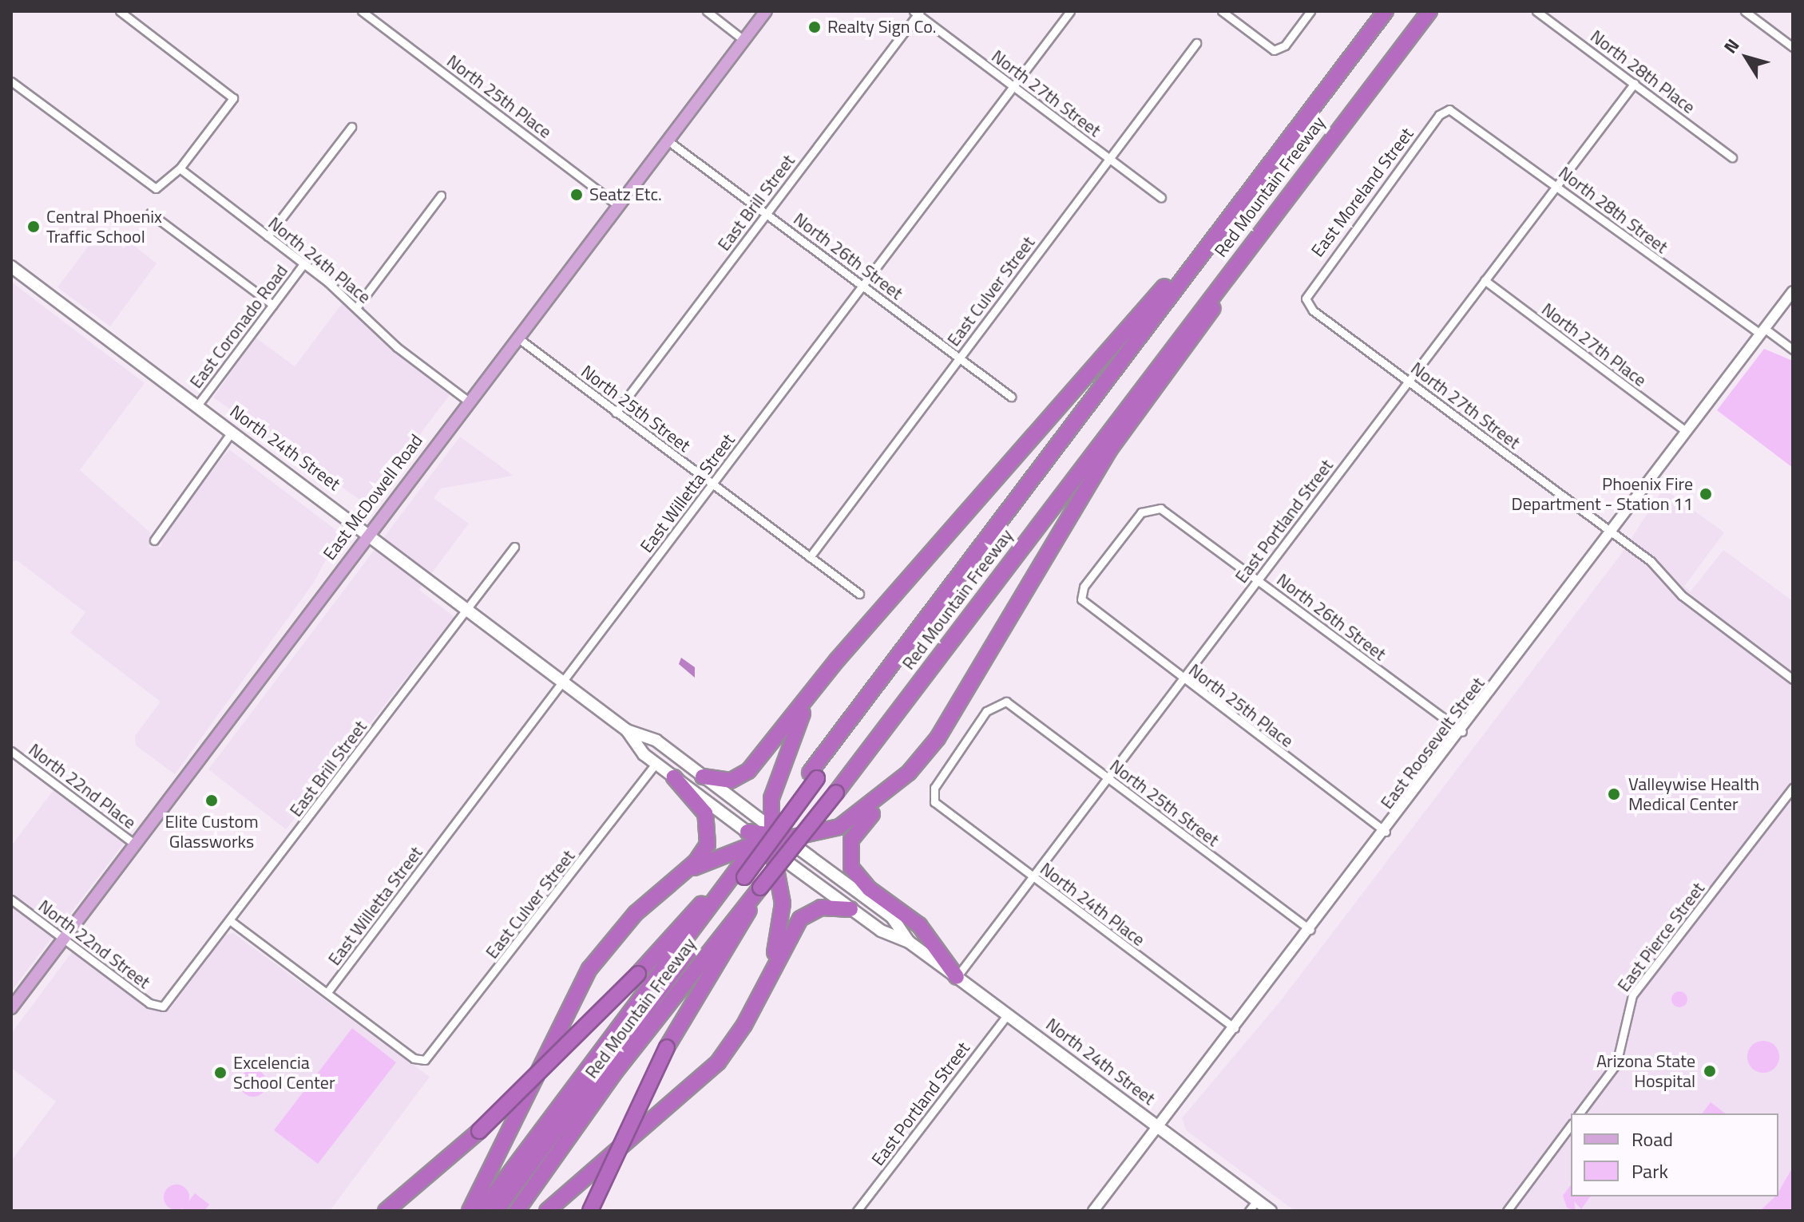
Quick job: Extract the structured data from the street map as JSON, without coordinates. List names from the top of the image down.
{
  "streets": {
    "highway": ["Red Mountain Freeway"],
    "main road": ["North 24th Street", "East McDowell Road"],
    "street": [
      "North 28th Place",
      "North 27th Street",
      "North 25th Place",
      "East Moreland Street",
      "East Brill Street",
      "North 28th Street",
      "North 26th Street",
      "North 24th Place",
      "East Culver Street",
      "East Coronado Road",
      "North 27th Place",
      "North 25th Street",
      "East Willetta Street",
      "East Portland Street",
      "East Roosevelt Street",
      "North 22nd Place",
      "East Pierce Street",
      "North 22nd Street"
    ]
  },
  "crossings": [
    ["North 28th Place", "East Portland Street"],
    ["North 27th Street", "East Moreland Street"],
    ["North 27th Street", "East Brill Street"],
    ["North 27th Street", "East Culver Street"],
    ["North 27th Street", "East Willetta Street"],
    ["North 27th Street", "East Portland Street"],
    ["North 27th Street", "East Roosevelt Street"],
    ["North 25th Place", "North 26th Street"],
    ["North 25th Place", "East McDowell Road"],
    ["North 25th Place", "East Portland Street"],
    ["North 25th Place", "East Roosevelt Street"],
    ["Red Mountain Freeway", "North 24th Street"],
    ["East Moreland Street", "North 28th Street"],
    ["East Brill Street", "North 26th Street"],
    ["East Brill Street", "North 25th Street"],
    ["East Brill Street", "North 24th Street"],
    ["East Brill Street", "North 22nd Street"],
    ["North 28th Street", "East Portland Street"],
    ["North 28th Street", "East Roosevelt Street"],
    ["North 26th Street", "East Culver Street"],
    ["North 26th Street", "East Willetta Street"],
    ["North 26th Street", "East McDowell Road"],
    ["North 26th Street", "East Portland Street"],
    ["North 26th Street", "East Roosevelt Street"],
    ["North 24th Place", "East Coronado Road"],
    ["North 24th Place", "North 25th Street"],
    ["North 24th Place", "East McDowell Road"],
    ["North 24th Place", "East Portland Street"],
    ["North 24th Place", "East Roosevelt Street"],
    ["East Culver Street", "North 25th Street"],
    ["East Culver Street", "North 24th Street"],
    ["East Culver Street", "East Willetta Street"],
    ["East Coronado Road", "North 24th Street"],
    ["North 27th Place", "East Portland Street"],
    ["North 27th Place", "East Roosevelt Street"],
    ["North 25th Street", "East Willetta Street"],
    ["North 25th Street", "East McDowell Road"],
    ["North 25th Street", "East Portland Street"],
    ["North 25th Street", "East Roosevelt Street"],
    ["North 24th Street", "East Willetta Street"],
    ["North 24th Street", "East McDowell Road"],
    ["North 24th Street", "East Portland Street"],
    ["North 24th Street", "East Roosevelt Street"],
    ["East McDowell Road", "North 22nd Place"],
    ["East McDowell Road", "North 22nd Street"]
  ],
  "places": [
    "Realty Sign Co.",
    "Seatz Etc.",
    "Central Phoenix Traffic School",
    "Phoenix Fire Department - Station 11",
    "Valleywise Health Medical Center",
    "Elite Custom Glassworks",
    "Arizona State Hospital",
    "Excelencia School Center"
  ],
  "legend": ["Road", "Park"],
  "north": "top left"
}
